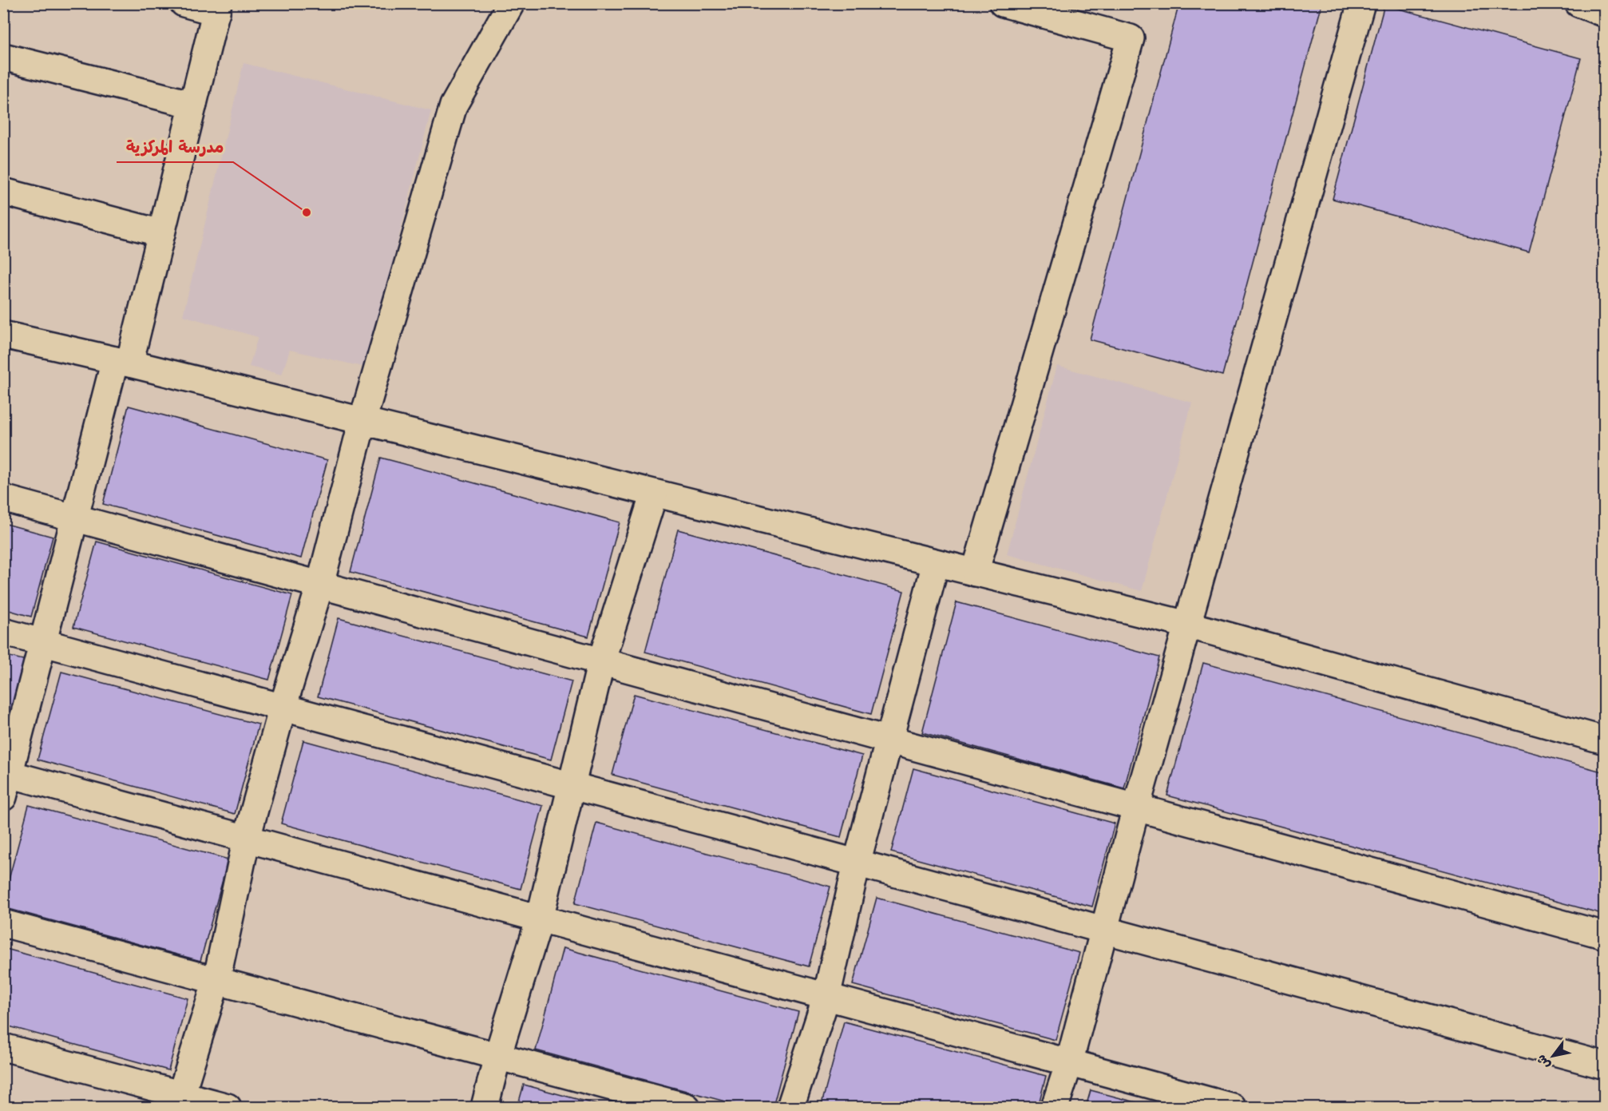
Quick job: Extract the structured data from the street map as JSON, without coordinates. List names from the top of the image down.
{
  "places": ["مدرسة المركزية"],
  "north": "bottom left"
}
